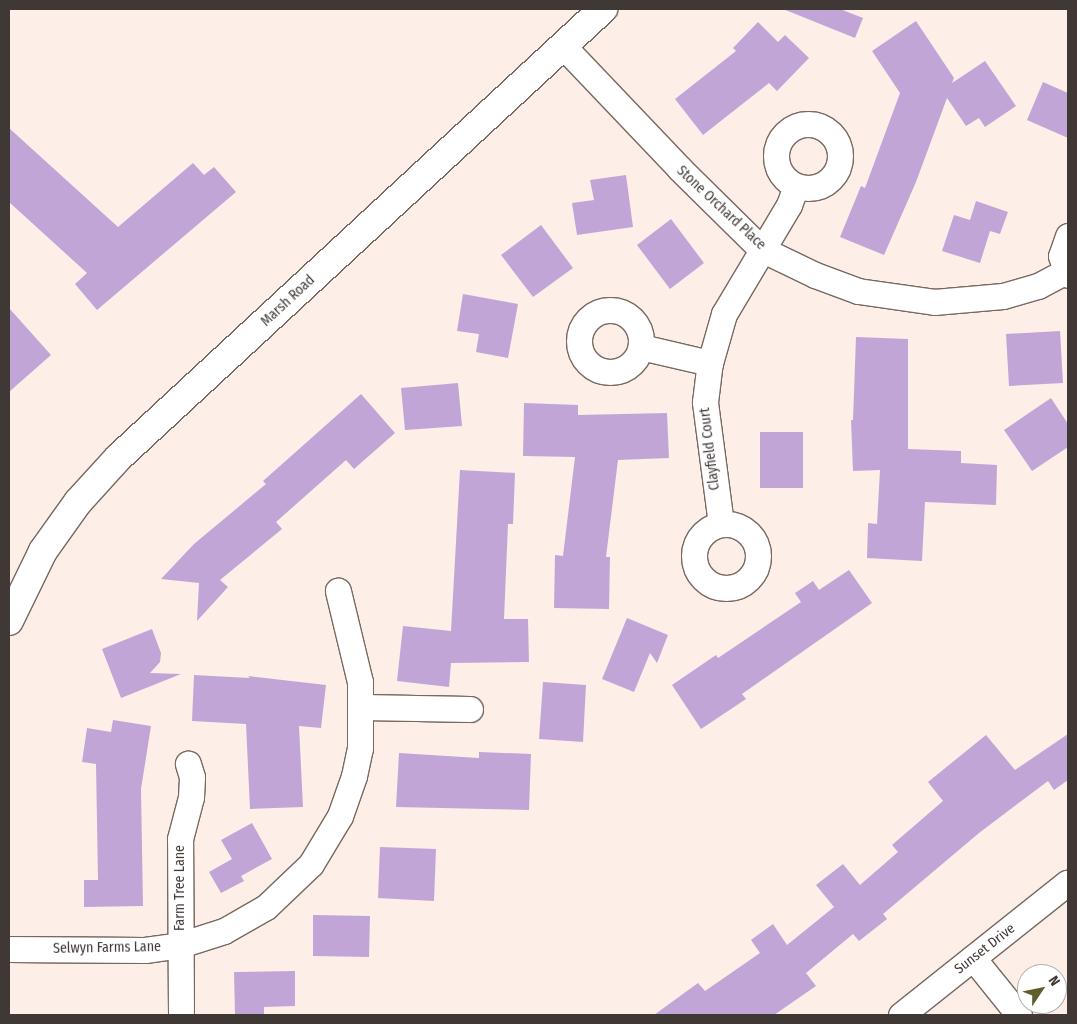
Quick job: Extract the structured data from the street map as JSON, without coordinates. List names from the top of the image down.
{
  "streets": {
    "street": [
      "Stone Orchard Place",
      "Marsh Road",
      "Clayfield Court",
      "Farm Tree Lane",
      "Selwyn Farms Lane",
      "Sunset Drive"
    ]
  },
  "crossings": [
    ["Stone Orchard Place", "Marsh Road"],
    ["Stone Orchard Place", "Clayfield Court"],
    ["Farm Tree Lane", "Selwyn Farms Lane"]
  ],
  "north": "top right"
}
